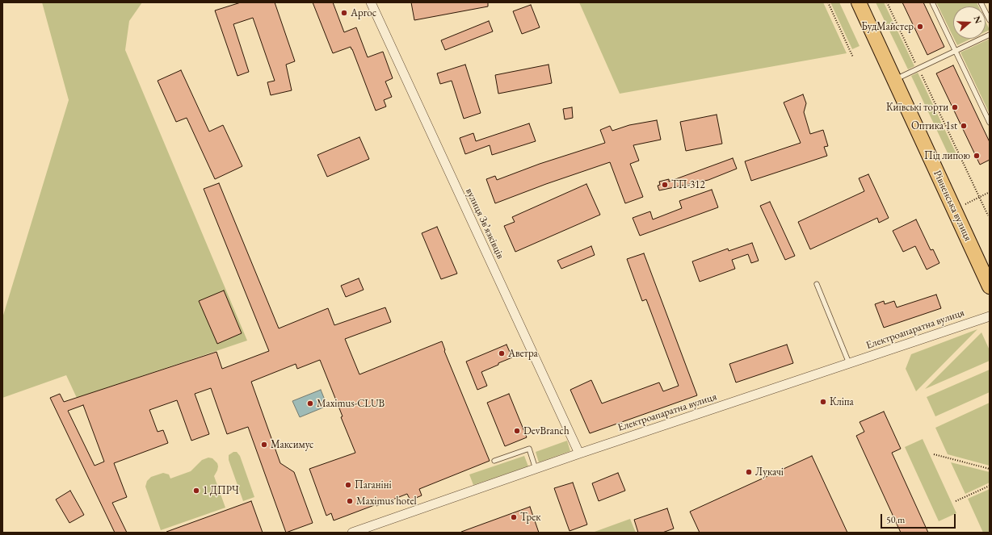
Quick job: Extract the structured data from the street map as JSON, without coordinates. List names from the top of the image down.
{
  "streets": {
    "main road": ["Рівненська вулиця"],
    "street": ["вулиця Звʼязківців", "Електроапаратна вулиця"]
  },
  "crossings": [
    ["вулиця Звʼязківців", "Електроапаратна вулиця"]
  ],
  "places": [
    "Аргос",
    "БудМайстер",
    "Київські торти",
    "Оптика 1st",
    "Під липою",
    "ТП-312",
    "Аветра",
    "Кліпа",
    "Maximus-CLUB",
    "DevBranch",
    "Максимус",
    "Лукачі",
    "Паганіні",
    "1 ДПРЧ",
    "Maximus hotel",
    "Трек"
  ],
  "scale_bar": "50 m",
  "north": "right"
}
